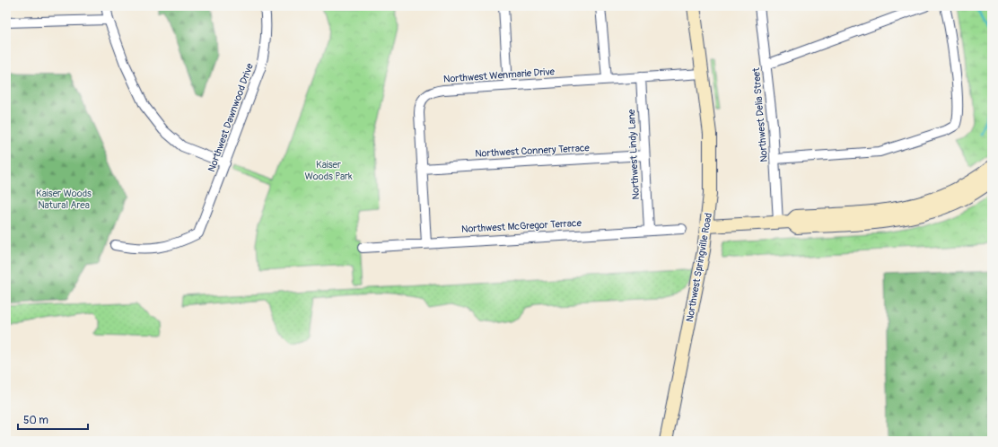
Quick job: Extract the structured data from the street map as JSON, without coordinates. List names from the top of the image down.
{
  "streets": {
    "street": [
      "Northwest Wenmarie Drive",
      "Northwest Delia Street",
      "Northwest Dawnwood Drive",
      "Northwest Connery Terrace",
      "Northwest Lindy Lane",
      "Northwest McGregor Terrace",
      "Northwest Springville Road"
    ]
  },
  "crossings": [
    ["Northwest Wenmarie Drive", "Northwest Connery Terrace"],
    ["Northwest Wenmarie Drive", "Northwest Lindy Lane"],
    ["Northwest Wenmarie Drive", "Northwest McGregor Terrace"],
    ["Northwest Wenmarie Drive", "Northwest Springville Road"],
    ["Northwest Connery Terrace", "Northwest Lindy Lane"],
    ["Northwest Lindy Lane", "Northwest McGregor Terrace"]
  ],
  "parks": ["Kaiser Woods Park", "Kaiser Woods Natural Area"],
  "scale_bar": "50 m"
}
